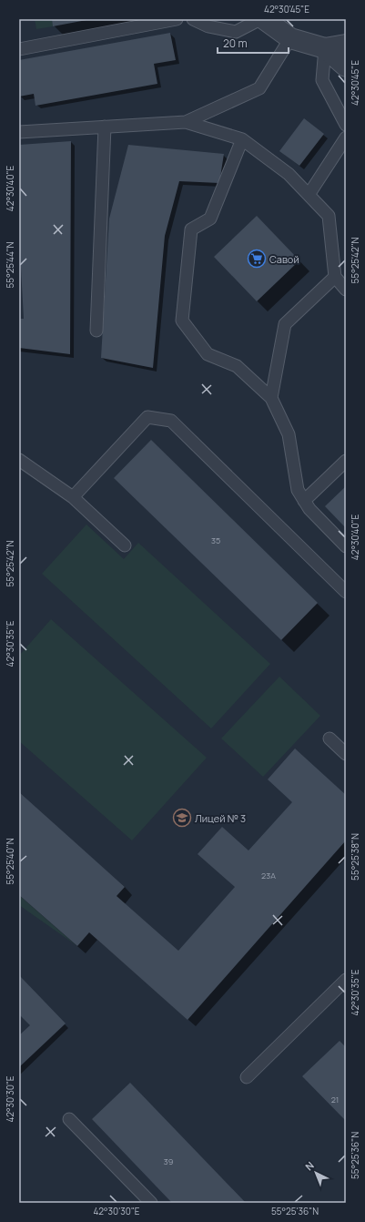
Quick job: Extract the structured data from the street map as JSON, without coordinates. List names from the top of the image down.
{
  "places": {
    "supermarket": ["Савой"],
    "school or university": ["Лицей № 3"]
  },
  "house_numbers": [
    "35",
    "23А",
    "21",
    "39"
  ],
  "scale_bar": "20 m",
  "north": "top left",
  "coordinates": [
    "42°30'45\"E",
    "42°30'40\"E",
    "55°25'42\"N",
    "55°25'44\"N",
    "42°30'35\"E",
    "55°25'38\"N",
    "55°25'40\"N",
    "42°30'30\"E",
    "55°25'36\"N"
  ]
}
